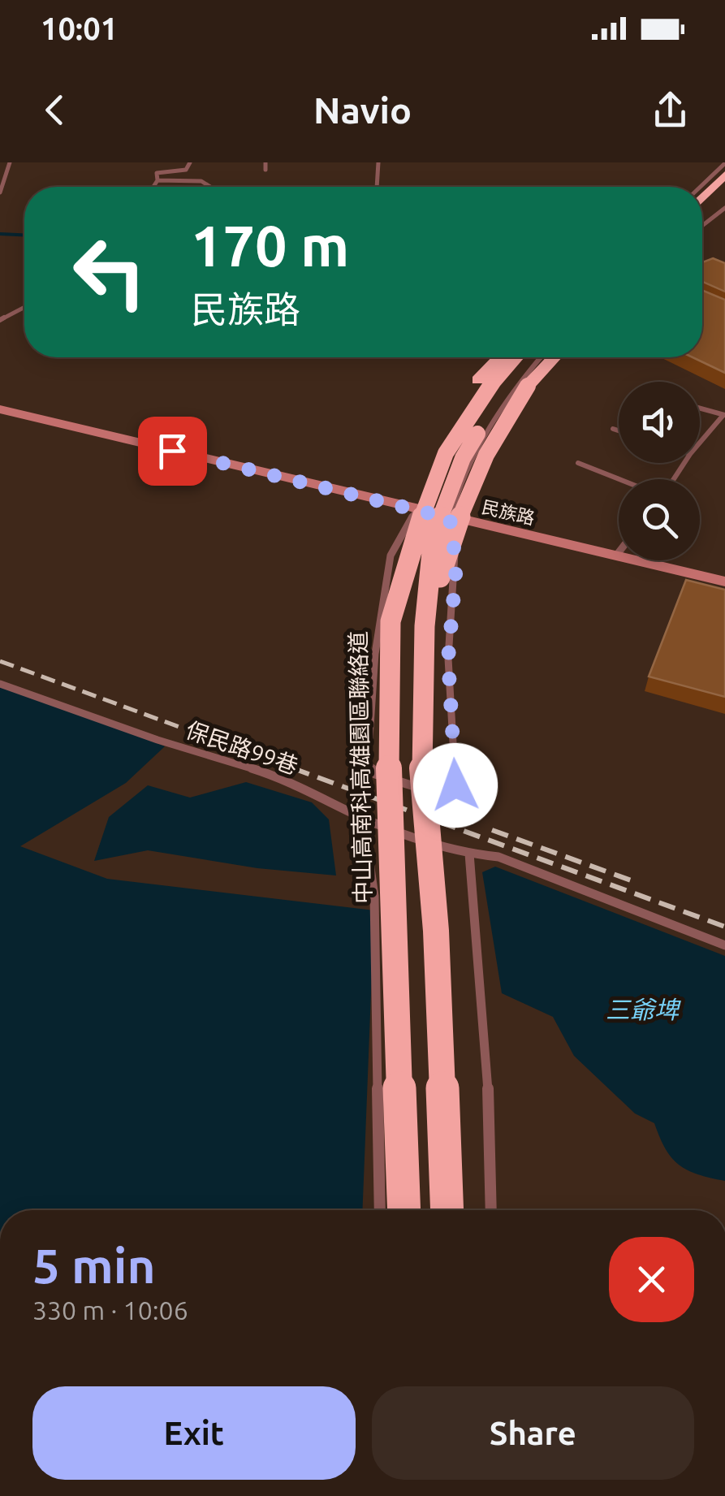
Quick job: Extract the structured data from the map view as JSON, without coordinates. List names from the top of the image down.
{
  "streets": {
    "highway": ["中山高南科高雄園區聯絡道"],
    "street": ["民族路"],
    "lane": ["保民路99巷"]
  },
  "water": ["三爺埤"],
  "page": {
    "status": "10:01",
    "header": "Navio",
    "turn": ["170 m", "民族路"],
    "heading": ["5 min", "330 m · 10:06"],
    "buttons": ["Exit", "Share"]
  }
}
